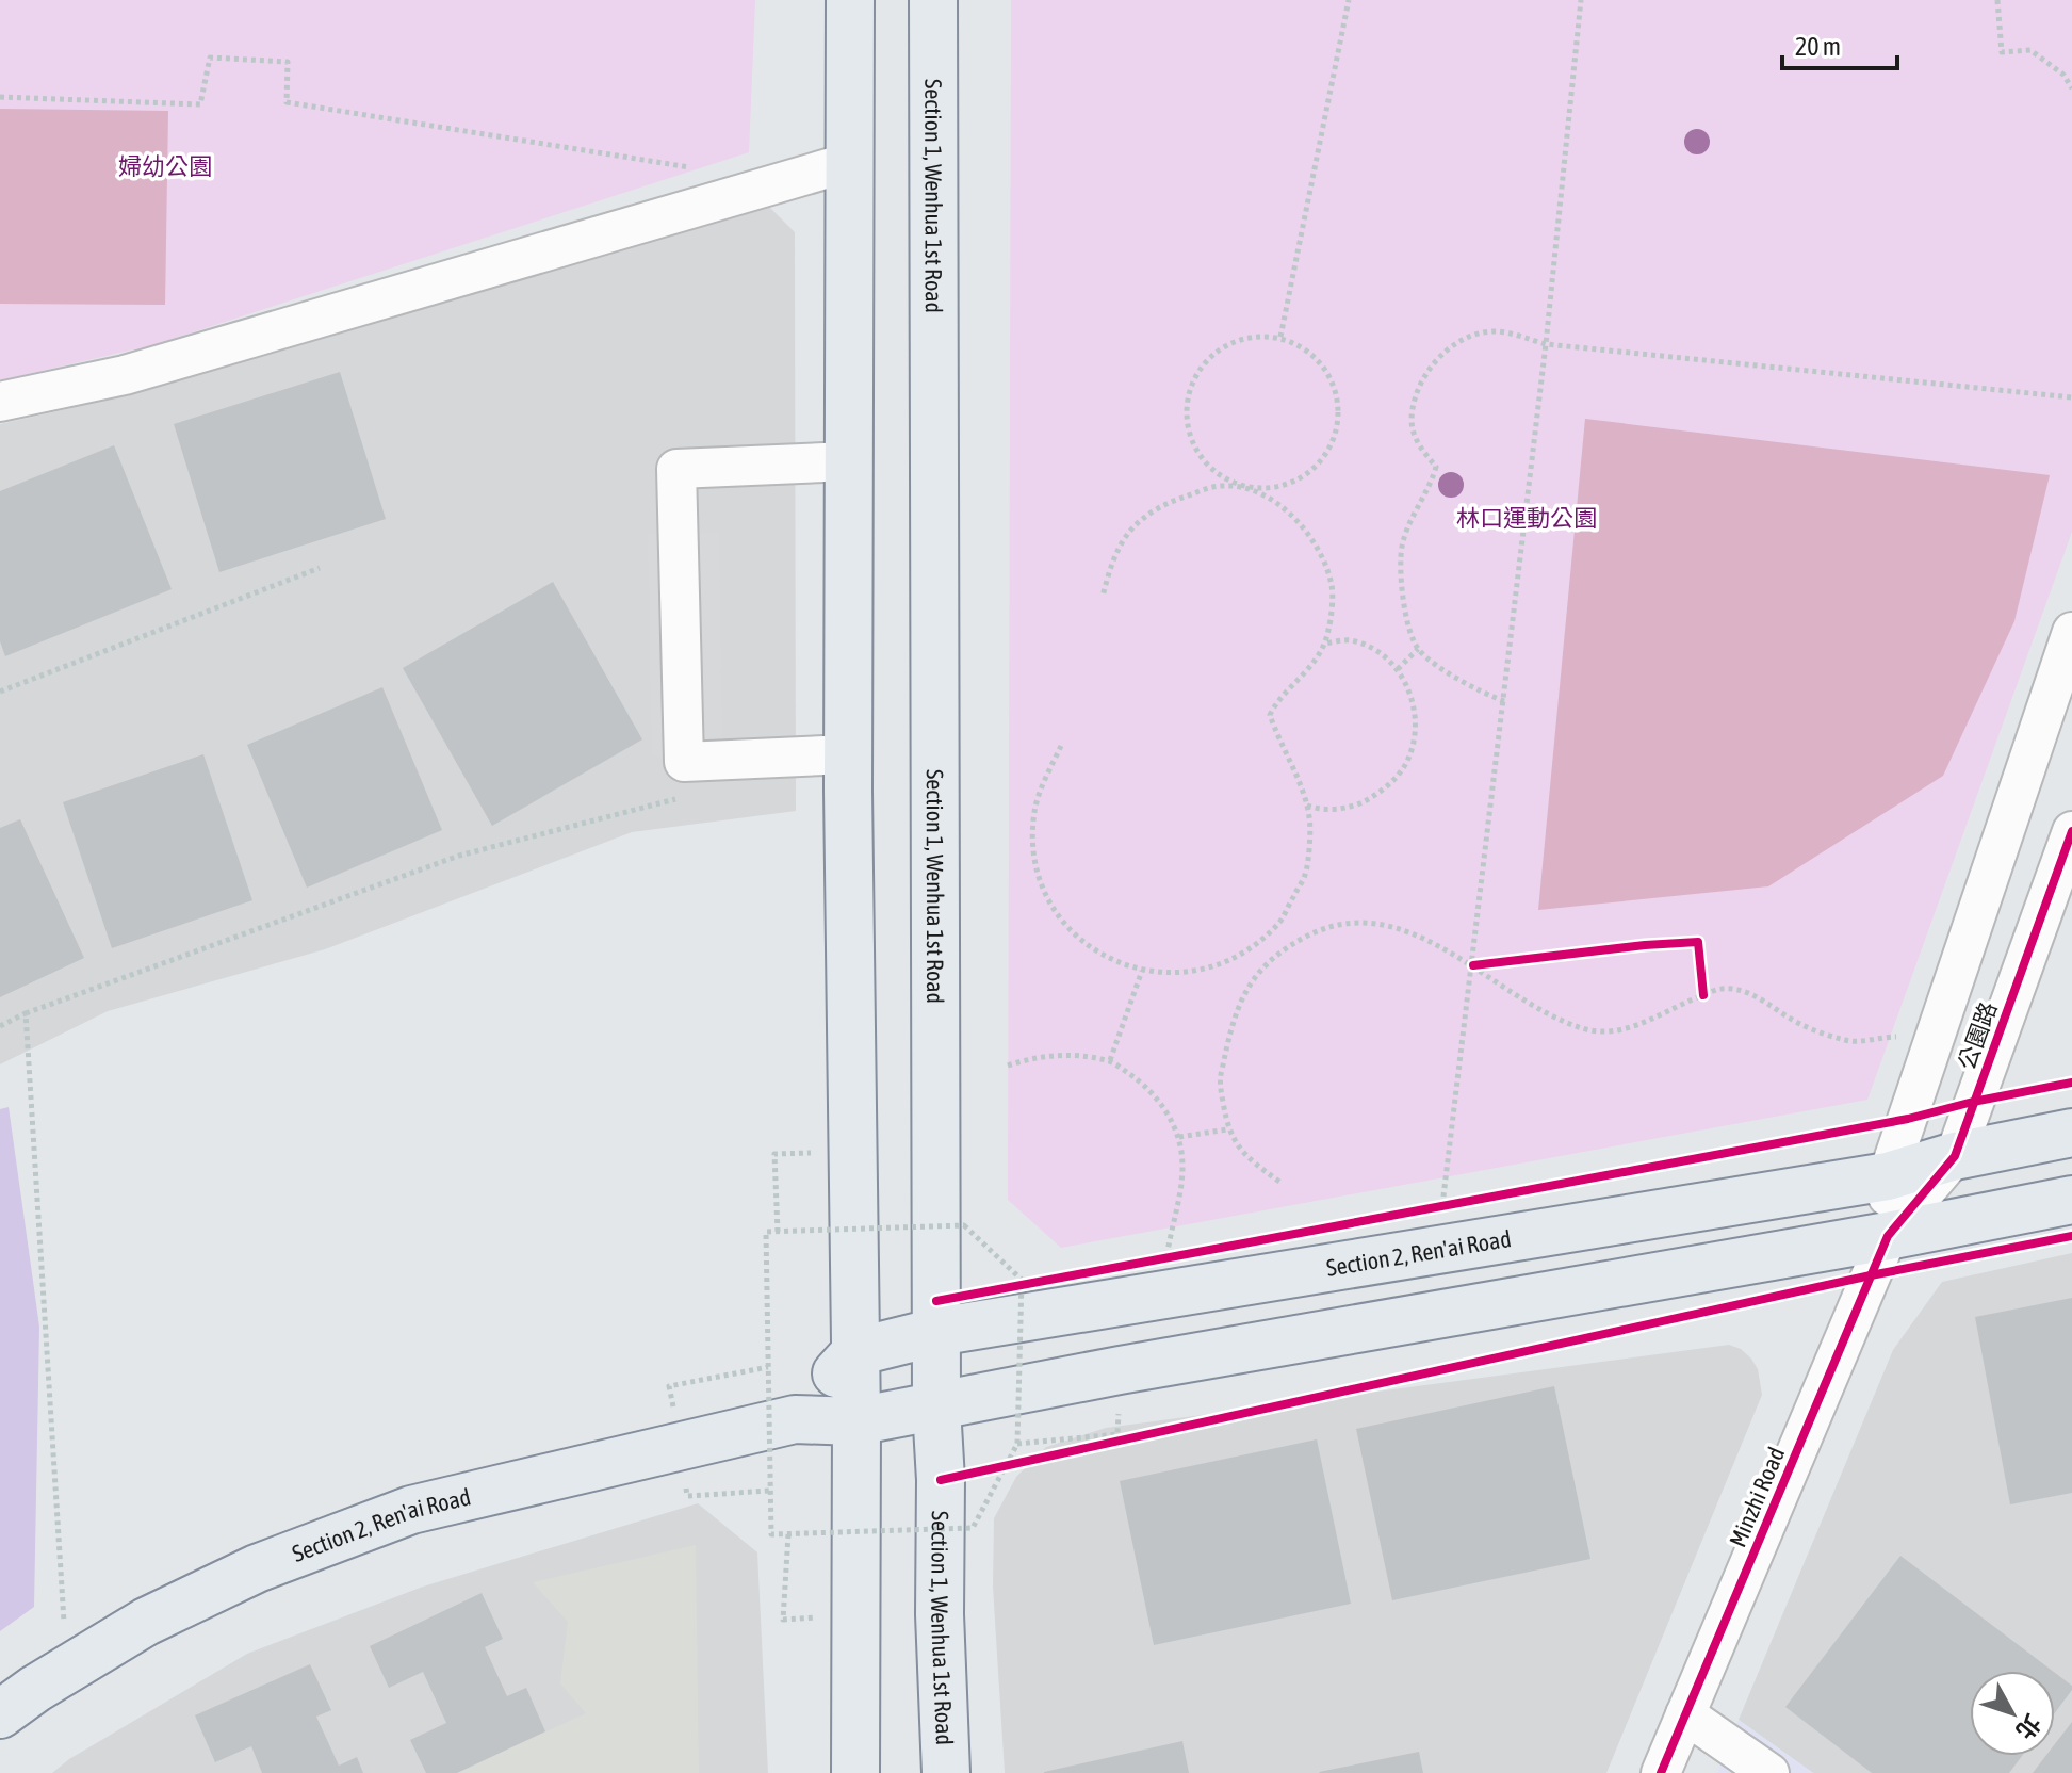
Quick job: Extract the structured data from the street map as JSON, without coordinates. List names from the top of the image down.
{
  "streets": {
    "main road": ["Section 1, Wenhua 1st Road", "Section 2, Ren'ai Road"],
    "street": ["公園路", "Minzhi Road"]
  },
  "crossings": [
    ["Section 1, Wenhua 1st Road", "Section 2, Ren'ai Road"],
    ["公園路", "Section 2, Ren'ai Road"],
    ["公園路", "Minzhi Road"],
    ["Section 2, Ren'ai Road", "Minzhi Road"]
  ],
  "parks": ["婦幼公園", "林口運動公園"],
  "scale_bar": "20 m",
  "north": "bottom right"
}
